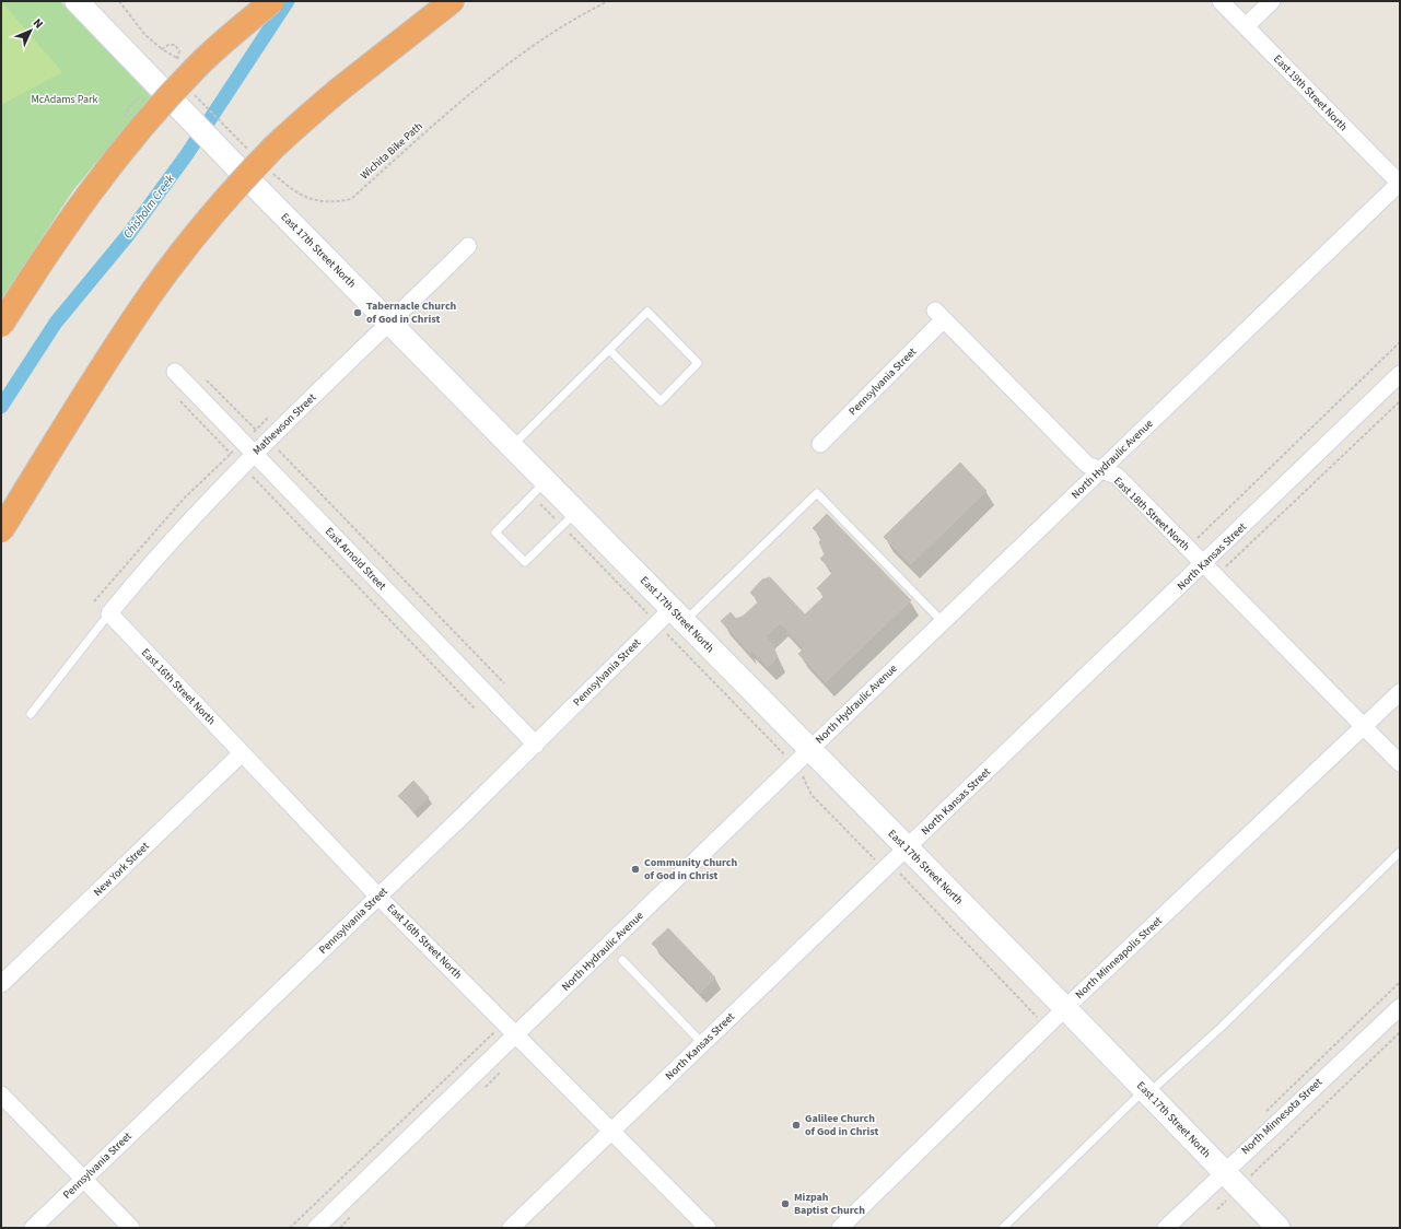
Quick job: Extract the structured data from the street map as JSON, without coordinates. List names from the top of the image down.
{
  "streets": {
    "street": [
      "East 19th Street North",
      "East 17th Street North",
      "Pennsylvania Street",
      "Mathewson Street",
      "North Hydraulic Avenue",
      "East 18th Street North",
      "North Kansas Street",
      "East Arnold Street",
      "East 16th Street North",
      "New York Street",
      "North Minneapolis Street",
      "North Minnesota Street"
    ],
    "path": ["Wichita Bike Path"]
  },
  "crossings": [
    ["East 19th Street North", "North Hydraulic Avenue"],
    ["East 17th Street North", "Pennsylvania Street"],
    ["East 17th Street North", "Mathewson Street"],
    ["East 17th Street North", "North Hydraulic Avenue"],
    ["East 17th Street North", "North Kansas Street"],
    ["East 17th Street North", "North Minneapolis Street"],
    ["East 17th Street North", "North Minnesota Street"],
    ["Pennsylvania Street", "East 18th Street North"],
    ["Pennsylvania Street", "East Arnold Street"],
    ["Pennsylvania Street", "East 16th Street North"],
    ["Mathewson Street", "East Arnold Street"],
    ["Mathewson Street", "East 16th Street North"],
    ["North Hydraulic Avenue", "East 18th Street North"],
    ["North Hydraulic Avenue", "East 16th Street North"],
    ["East 18th Street North", "North Kansas Street"],
    ["East 18th Street North", "North Minneapolis Street"],
    ["North Kansas Street", "East 16th Street North"],
    ["East 16th Street North", "New York Street"]
  ],
  "water": ["Chisholm Creek"],
  "parks": ["McAdams Park"],
  "places": [
    "Tabernacle Church of God in Christ",
    "Community Church of God in Christ",
    "Galilee Church of God in Christ",
    "Mizpah Baptist Church"
  ],
  "north": "top right"
}
